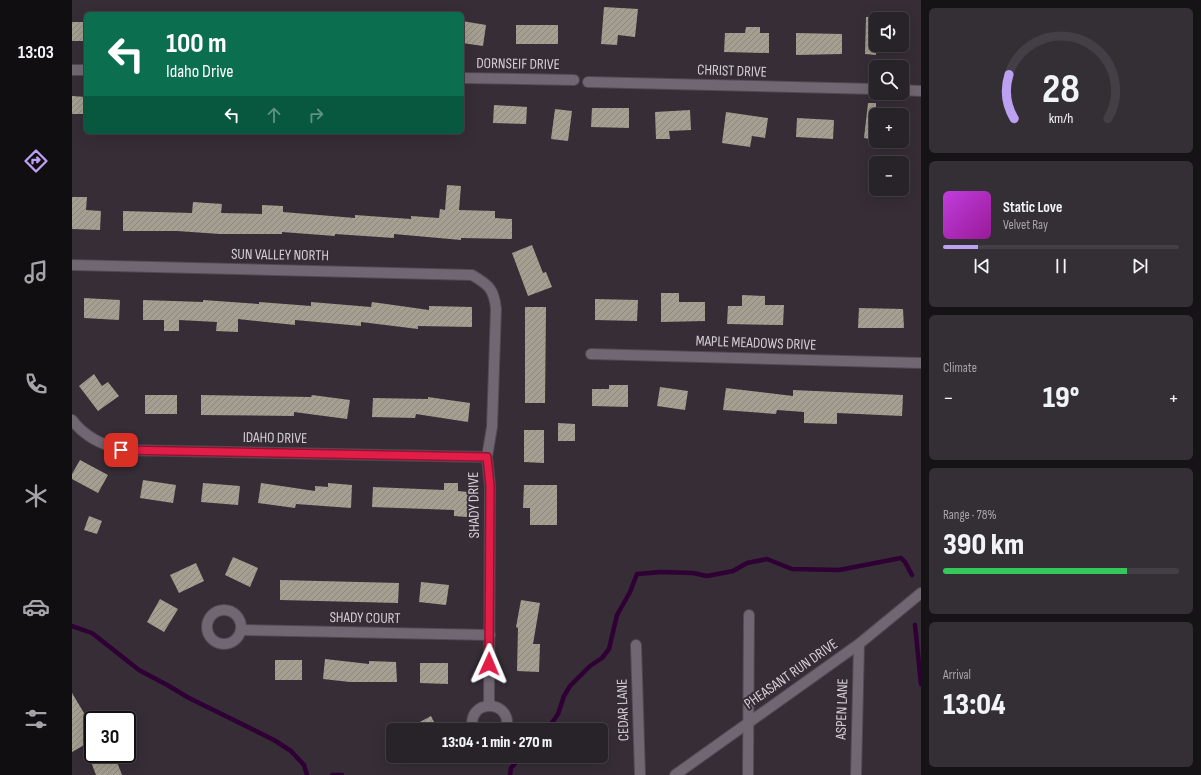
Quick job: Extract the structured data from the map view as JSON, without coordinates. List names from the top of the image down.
{
  "streets": {
    "street": [
      "DORNSEIF DRIVE",
      "CHRIST DRIVE",
      "SUN VALLEY NORTH",
      "MAPLE MEADOWS DRIVE",
      "IDAHO DRIVE",
      "SHADY DRIVE",
      "SHADY COURT",
      "PHEASANT RUN DRIVE",
      "ASPEN LANE",
      "CEDAR LANE"
    ]
  },
  "crossings": [
    ["SUN VALLEY NORTH", "SHADY DRIVE"],
    ["IDAHO DRIVE", "SHADY DRIVE"],
    ["SHADY DRIVE", "SHADY COURT"],
    ["PHEASANT RUN DRIVE", "ASPEN LANE"]
  ],
  "page": {
    "tabs": "13:03",
    "map_buttons": ["+", "−"],
    "turn": ["100 m", "Idaho Drive"],
    "song": ["Static Love", "Velvet Ray"],
    "tile": [
      "Climate",
      ["Range · 78%", "390 km"],
      ["Arrival", "13:04"]
    ],
    "heat": ["−", "19°", "+"],
    "limit": "30",
    "trip": "13:04 · 1 min · 270 m",
    "gauge": ["28", "km/h"]
  }
}
